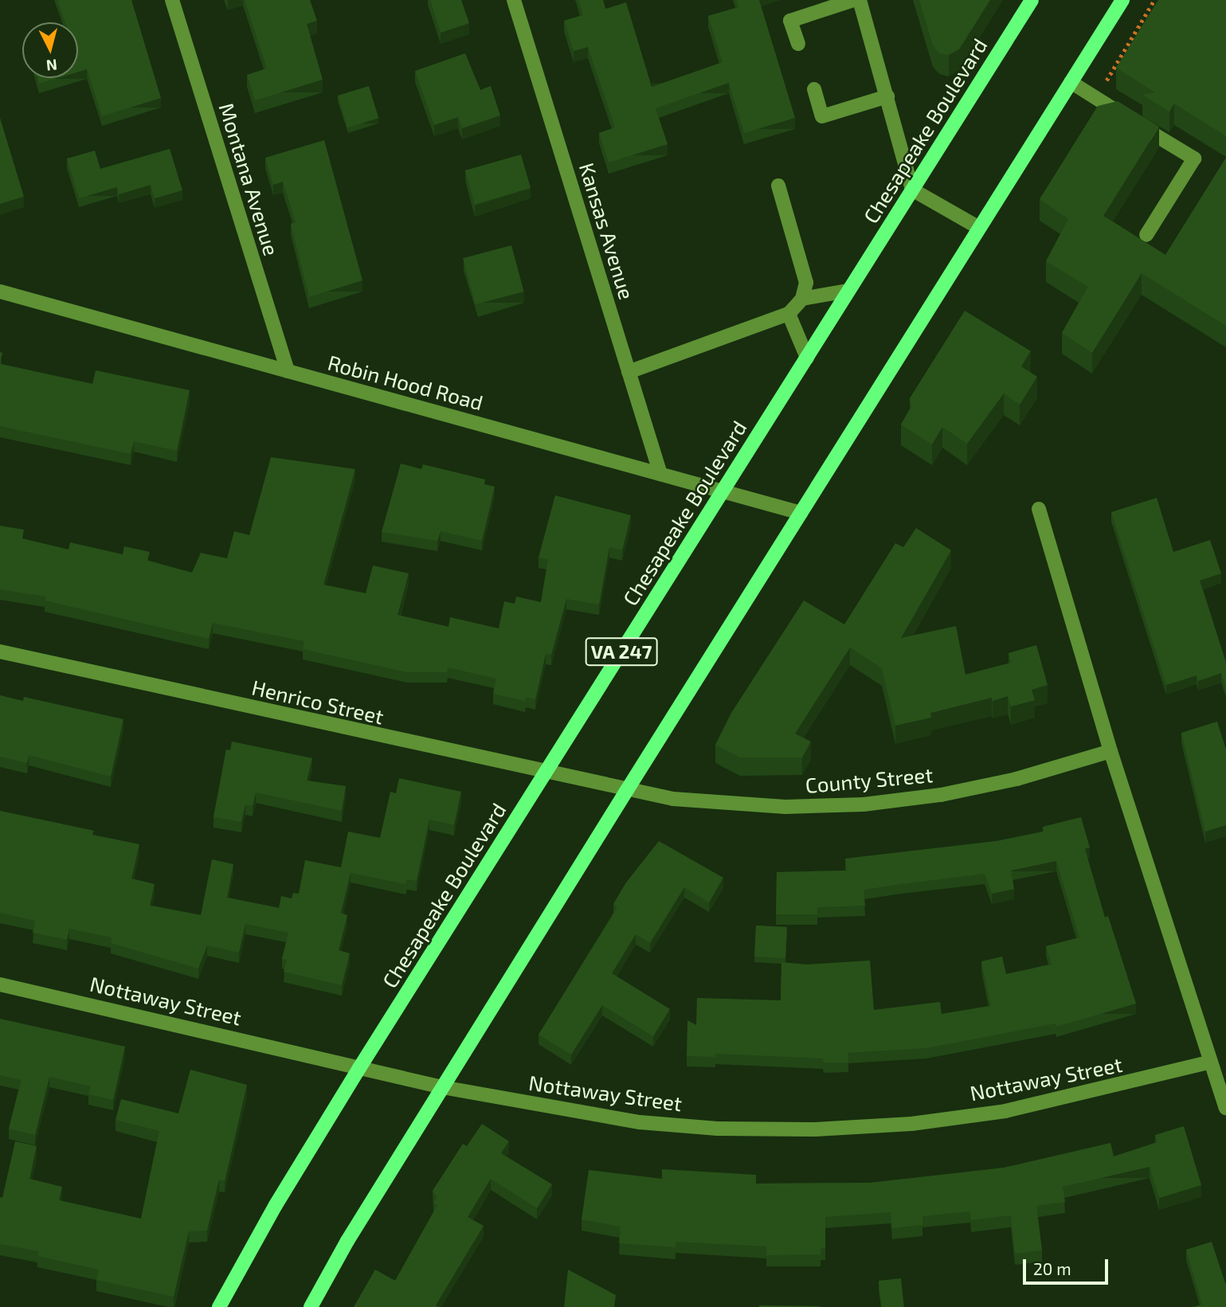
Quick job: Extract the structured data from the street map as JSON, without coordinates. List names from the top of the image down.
{
  "streets": {
    "main road": ["Chesapeake Boulevard", "VA 247"],
    "street": [
      "Montana Avenue",
      "Kansas Avenue",
      "Robin Hood Road",
      "Henrico Street",
      "County Street",
      "Nottaway Street"
    ]
  },
  "crossings": [
    ["Chesapeake Boulevard", "Robin Hood Road"],
    ["Chesapeake Boulevard", "Henrico Street"],
    ["Chesapeake Boulevard", "Nottaway Street"],
    ["Montana Avenue", "Robin Hood Road"],
    ["Kansas Avenue", "Robin Hood Road"],
    ["Henrico Street", "County Street"]
  ],
  "scale_bar": "20 m",
  "north": "bottom"
}
